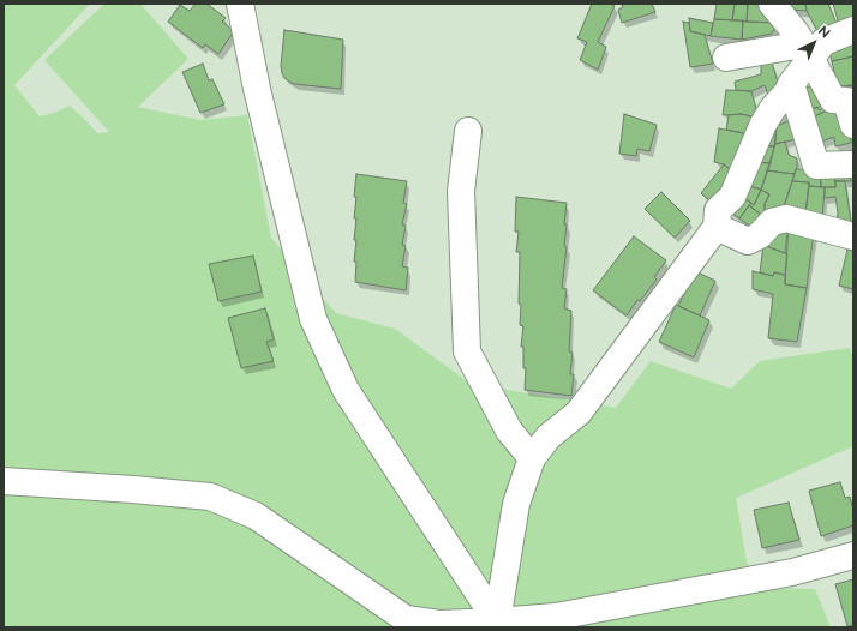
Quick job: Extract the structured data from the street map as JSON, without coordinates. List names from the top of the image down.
{
  "north": "top right"
}
